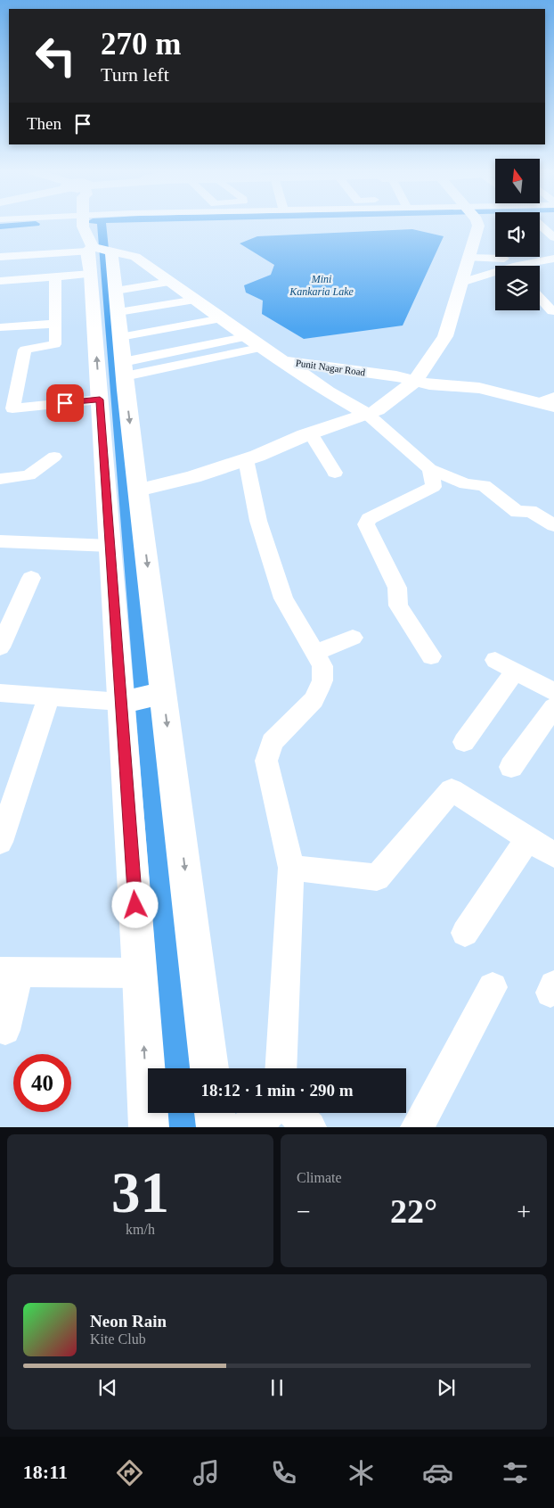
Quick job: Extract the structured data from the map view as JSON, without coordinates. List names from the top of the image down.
{
  "streets": {
    "street": ["Punit Nagar Road"]
  },
  "water": ["Mini Kankaria Lake"],
  "north": "top",
  "page": {
    "turn": ["270 m", "Turn left"],
    "then": "Then",
    "limit": "40",
    "trip": "18:12 · 1 min · 290 m",
    "tile": [
      ["31", "km/h"],
      "Climate"
    ],
    "heat": ["−", "22°", "+"],
    "song": ["Neon Rain", "Kite Club"],
    "tabs": "18:11"
  }
}
